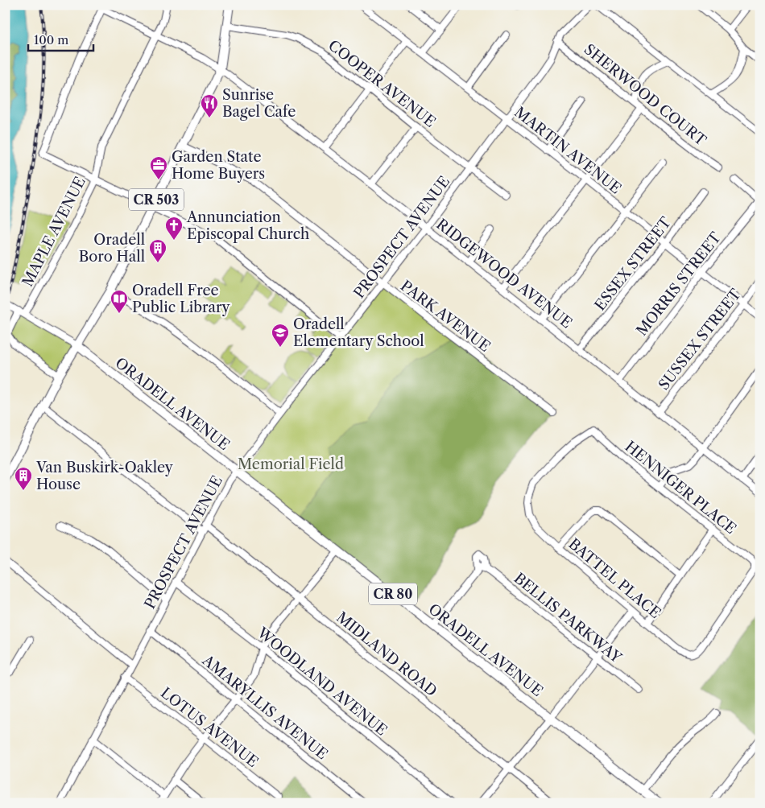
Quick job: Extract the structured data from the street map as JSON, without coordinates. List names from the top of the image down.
{
  "streets": {
    "main road": ["CR 503", "ORADELL AVENUE", "CR 80"],
    "street": [
      "COOPER AVENUE",
      "SHERWOOD COURT",
      "MARTIN AVENUE",
      "MAPLE AVENUE",
      "PROSPECT AVENUE",
      "ESSEX STREET",
      "RIDGEWOOD AVENUE",
      "MORRIS STREET",
      "PARK AVENUE",
      "SUSSEX STREET",
      "HENNIGER PLACE",
      "BATTEL PLACE",
      "BELLIS PARKWAY",
      "MIDLAND ROAD",
      "WOODLAND AVENUE",
      "AMARYLLIS AVENUE",
      "LOTUS AVENUE"
    ]
  },
  "crossings": [
    ["COOPER AVENUE", "CR 503"],
    ["COOPER AVENUE", "PROSPECT AVENUE"],
    ["SHERWOOD COURT", "PROSPECT AVENUE"],
    ["MARTIN AVENUE", "PROSPECT AVENUE"],
    ["MARTIN AVENUE", "ESSEX STREET"],
    ["MARTIN AVENUE", "MORRIS STREET"],
    ["MARTIN AVENUE", "SUSSEX STREET"],
    ["CR 503", "RIDGEWOOD AVENUE"],
    ["CR 503", "PARK AVENUE"],
    ["CR 503", "ORADELL AVENUE"],
    ["MAPLE AVENUE", "RIDGEWOOD AVENUE"],
    ["MAPLE AVENUE", "ORADELL AVENUE"],
    ["PROSPECT AVENUE", "RIDGEWOOD AVENUE"],
    ["PROSPECT AVENUE", "PARK AVENUE"],
    ["PROSPECT AVENUE", "ORADELL AVENUE"],
    ["PROSPECT AVENUE", "MIDLAND ROAD"],
    ["PROSPECT AVENUE", "WOODLAND AVENUE"],
    ["PROSPECT AVENUE", "AMARYLLIS AVENUE"],
    ["PROSPECT AVENUE", "LOTUS AVENUE"],
    ["ESSEX STREET", "RIDGEWOOD AVENUE"],
    ["RIDGEWOOD AVENUE", "MORRIS STREET"],
    ["RIDGEWOOD AVENUE", "SUSSEX STREET"],
    ["ORADELL AVENUE", "BELLIS PARKWAY"],
    ["HENNIGER PLACE", "BATTEL PLACE"]
  ],
  "parks": ["Memorial Field"],
  "places": {
    "restaurant": ["Sunrise Bagel Cafe"],
    "office": ["Garden State Home Buyers"],
    "church": ["Annunciation Episcopal Church"],
    "building": ["Oradell Boro Hall", "Van Buskirk-Oakley House"],
    "library": ["Oradell Free Public Library"],
    "school or university": ["Oradell Elementary School"]
  },
  "scale_bar": "100 m"
}
